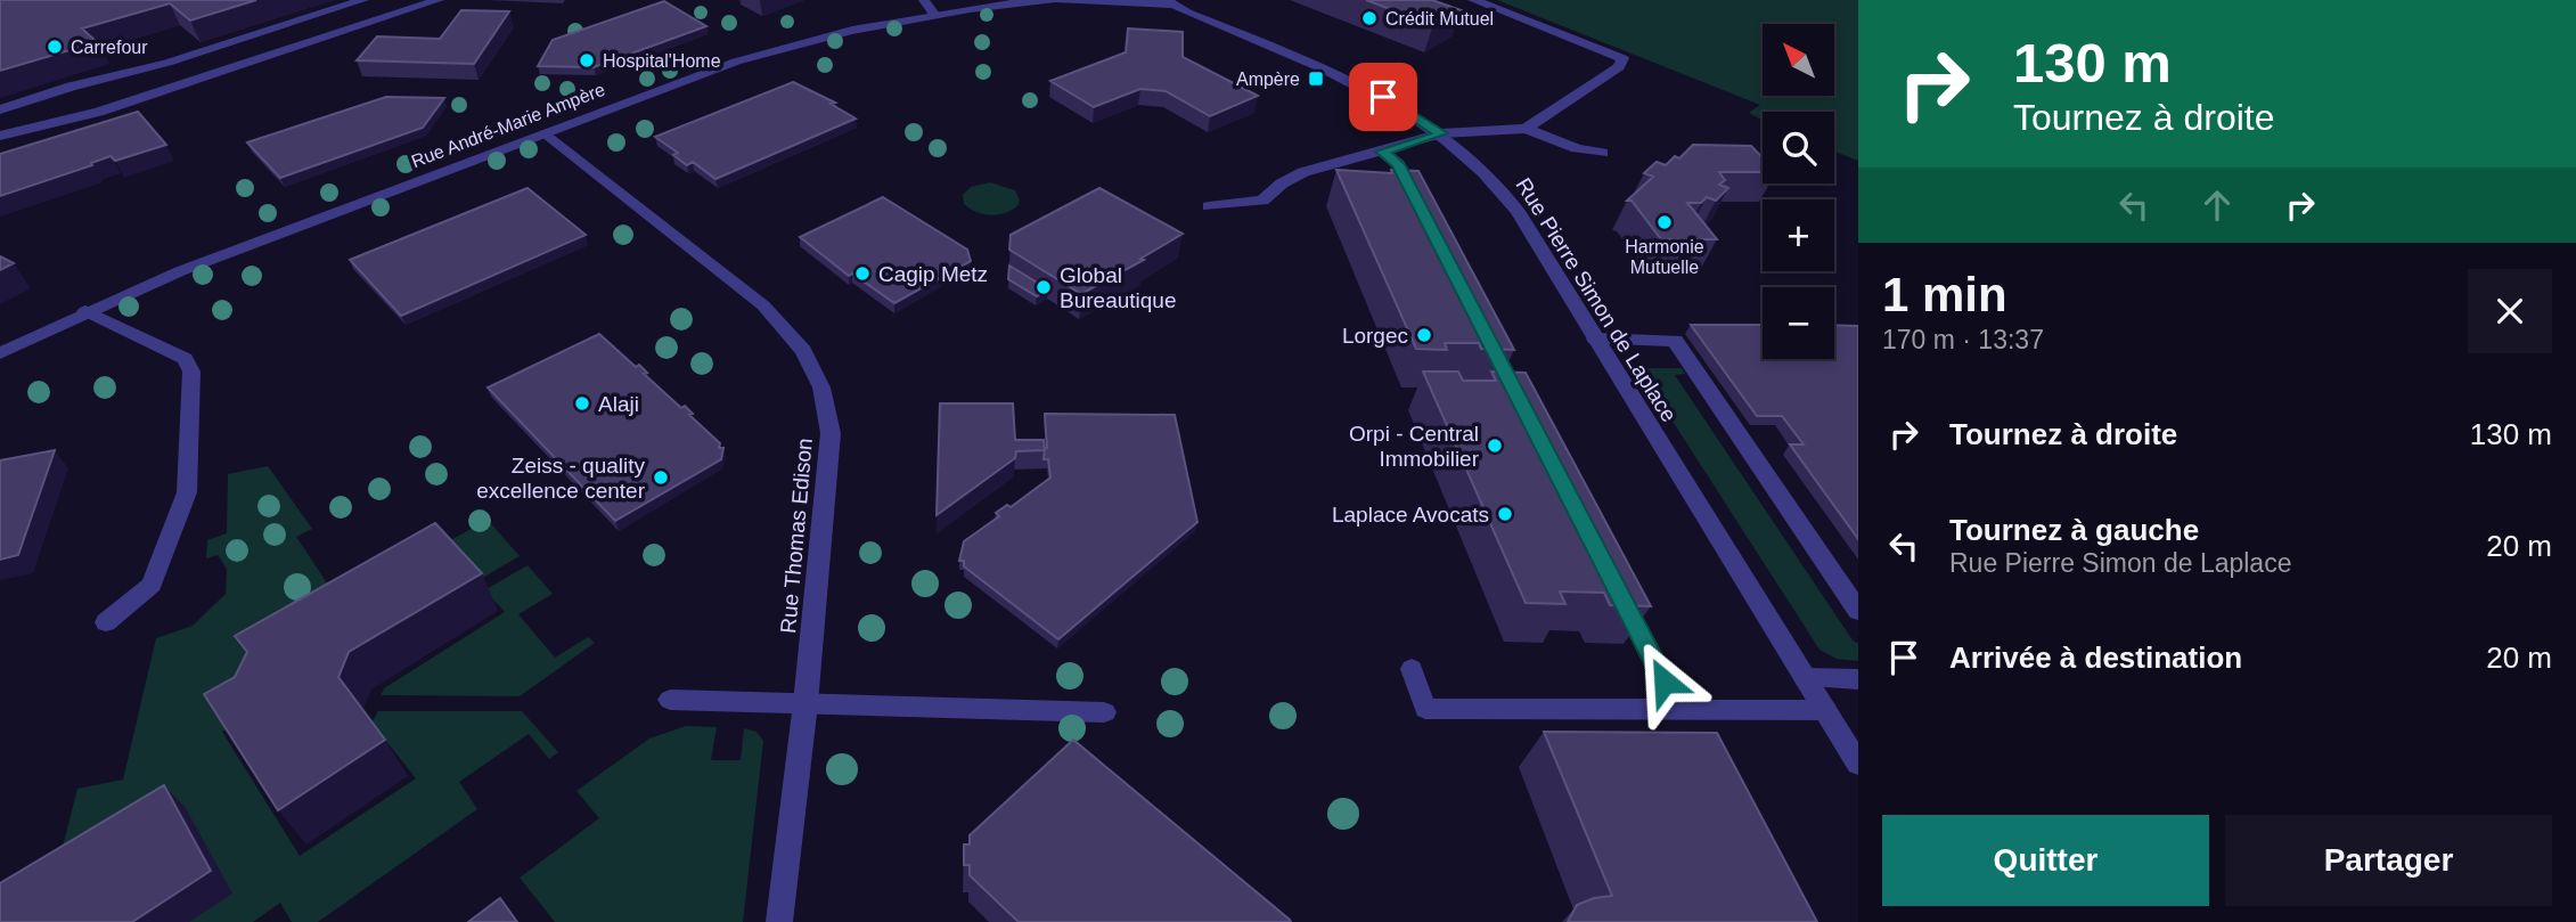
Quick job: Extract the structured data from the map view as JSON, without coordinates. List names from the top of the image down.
{
  "streets": {
    "street": ["Rue André-Marie Ampère", "Rue Pierre Simon de Laplace", "Rue Thomas Edison"]
  },
  "crossings": [
    ["Rue André-Marie Ampère", "Rue Thomas Edison"]
  ],
  "places": {
    "other": [
      "Crédit Mutuel",
      "Carrefour",
      "Hospital'Home",
      "Harmonie Mutuelle",
      "Cagip Metz",
      "Global Bureautique",
      "Lorgec",
      "Alaji",
      "Orpi - Central Immobilier",
      "Zeiss - quality excellence center",
      "Laplace Avocats"
    ],
    "transit": ["Ampère"]
  },
  "north": "top left",
  "page": {
    "turn": ["130 m", "Tournez à droite"],
    "map_buttons": ["+", "−"],
    "heading": ["1 min", "170 m · 13:37"],
    "list": [
      {
        "name": "Tournez à droite",
        "value": "130 m"
      },
      {
        "name": "Tournez à gauche",
        "note": "Rue Pierre Simon de Laplace",
        "value": "20 m"
      },
      {
        "name": "Arrivée à destination",
        "value": "20 m"
      }
    ],
    "buttons": ["Quitter", "Partager"]
  }
}
